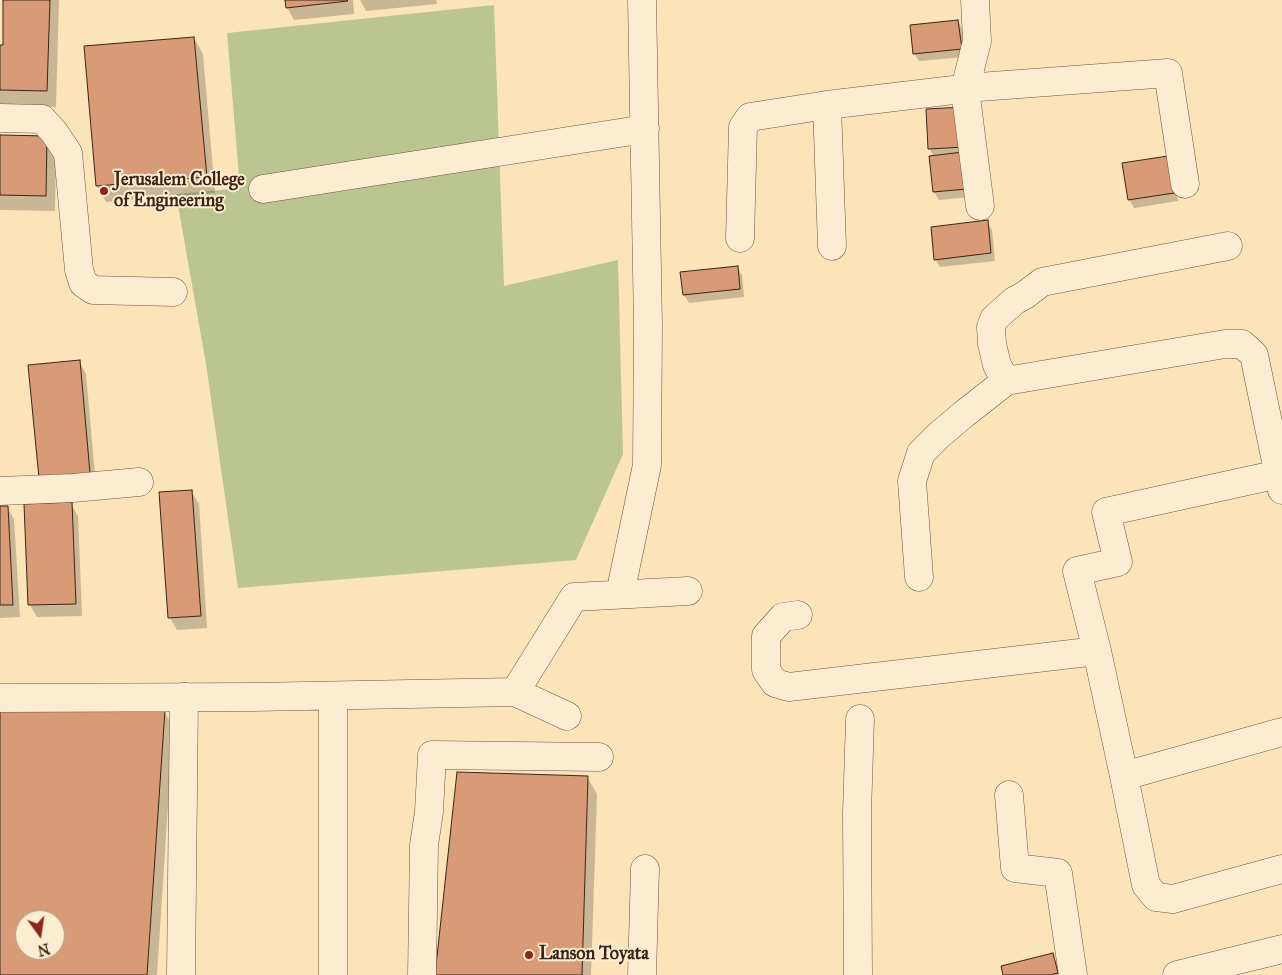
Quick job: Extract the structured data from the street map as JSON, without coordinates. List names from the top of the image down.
{
  "places": ["Jerusalem College of Engineering", "Lanson Toyata"],
  "north": "bottom"
}
